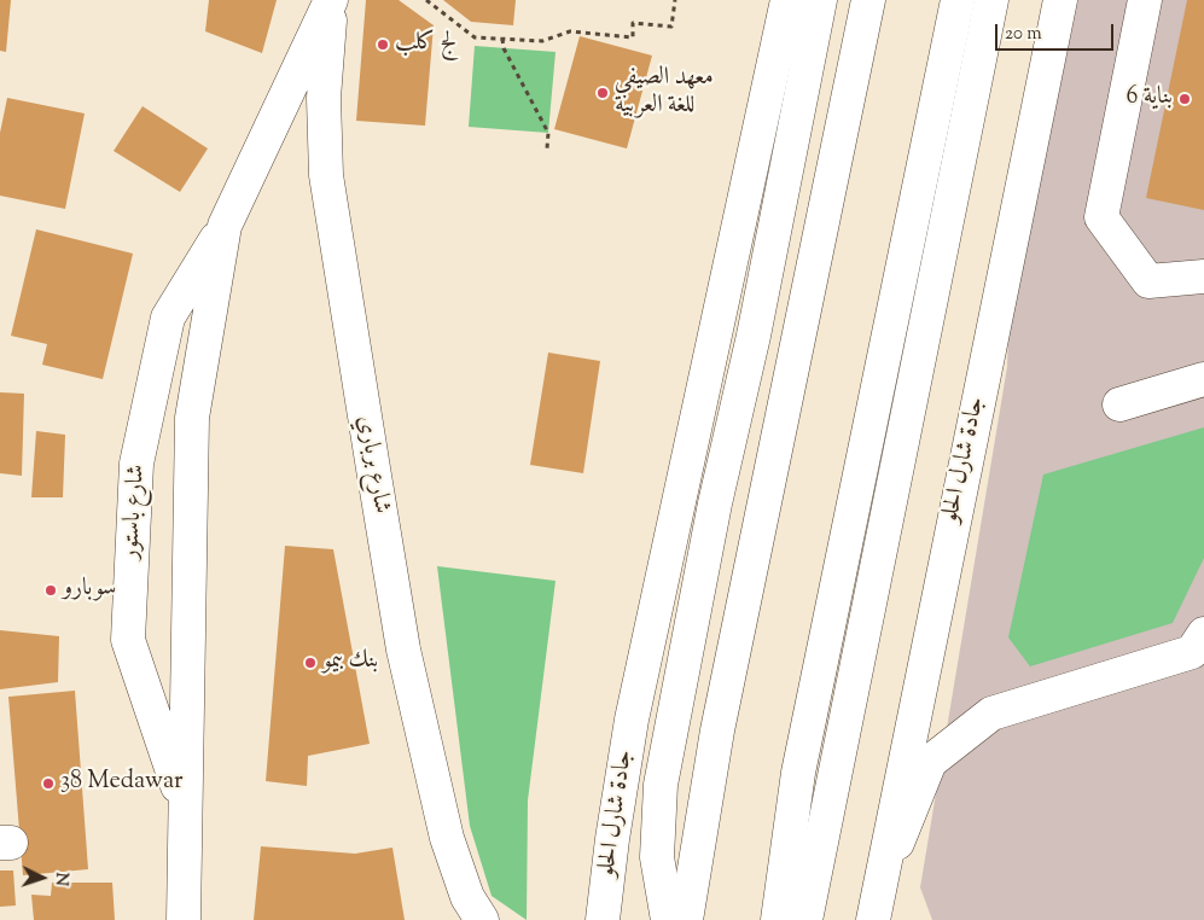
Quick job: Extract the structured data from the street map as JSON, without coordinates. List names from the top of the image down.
{
  "streets": {
    "main road": ["جادة شارل الحلو", "شارع برباري", "شارع باستور"]
  },
  "crossings": [
    ["شارع برباري", "شارع باستور"]
  ],
  "places": [
    "لج كلب",
    "معهد الصيفي للغة العربية",
    "بناية 6",
    "سوبارو",
    "بنك بيمو",
    "38 Medawar"
  ],
  "scale_bar": "20 m",
  "north": "right"
}
